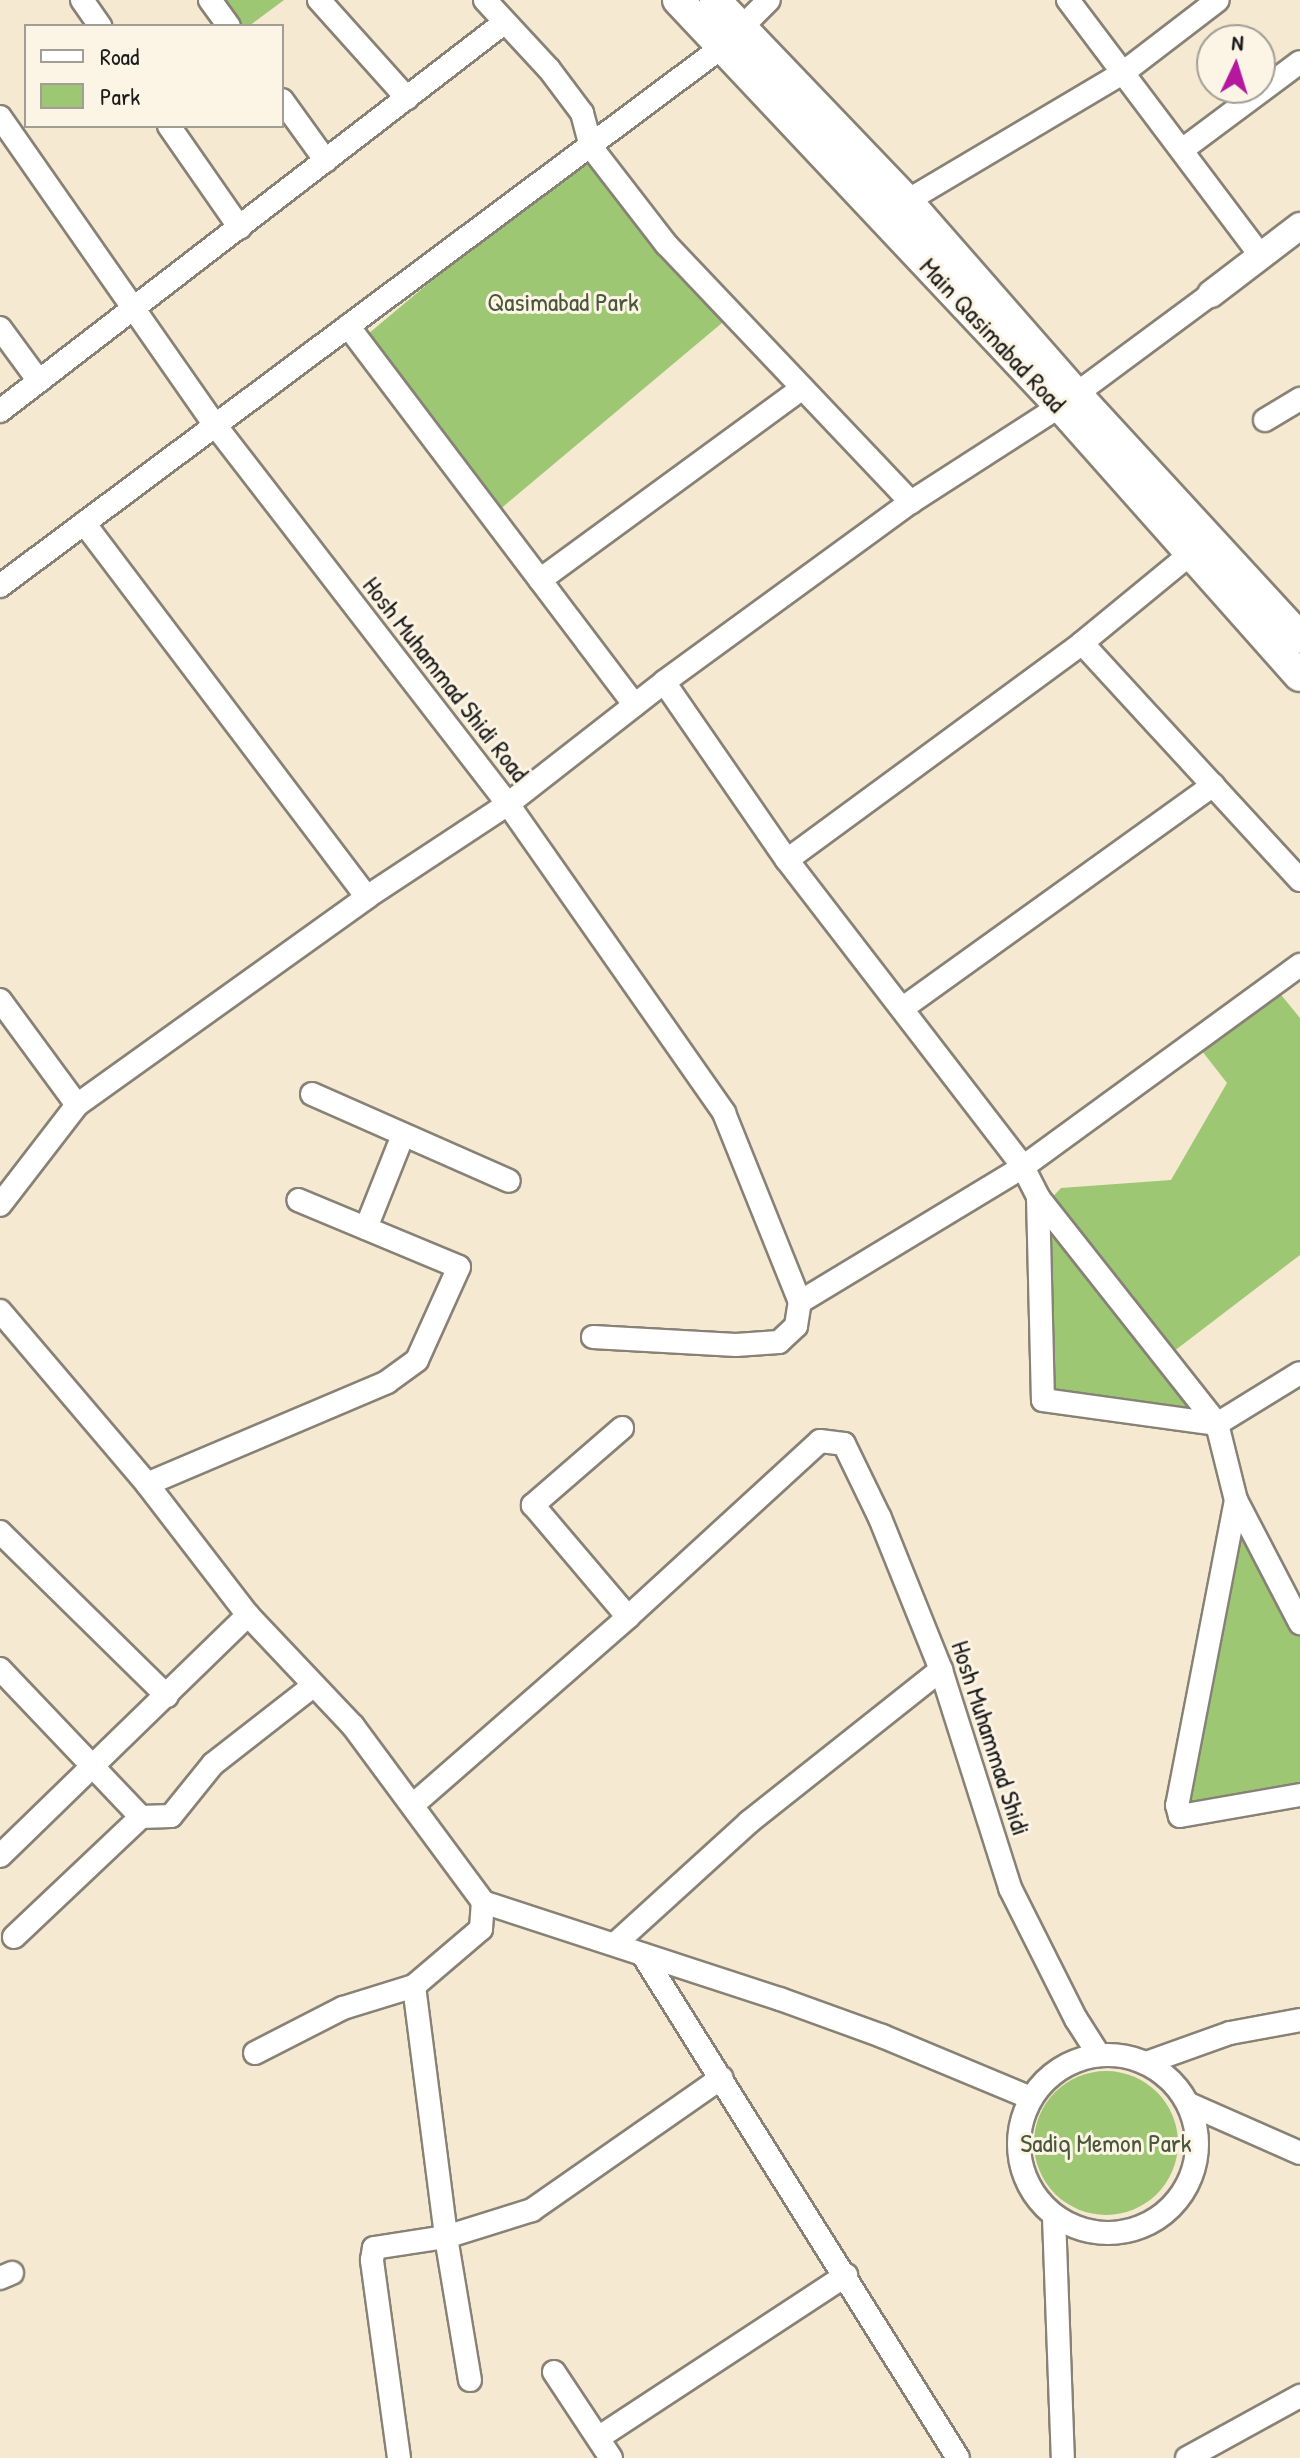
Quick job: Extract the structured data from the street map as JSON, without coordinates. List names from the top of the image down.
{
  "streets": {
    "main road": ["Main Qasimabad Road"],
    "street": ["Hosh Muhammad Shidi Road", "Hosh Muhammad Shidi"]
  },
  "parks": ["Qasimabad Park", "Sadiq Memon Park"],
  "legend": ["Road", "Park"],
  "north": "top"
}
